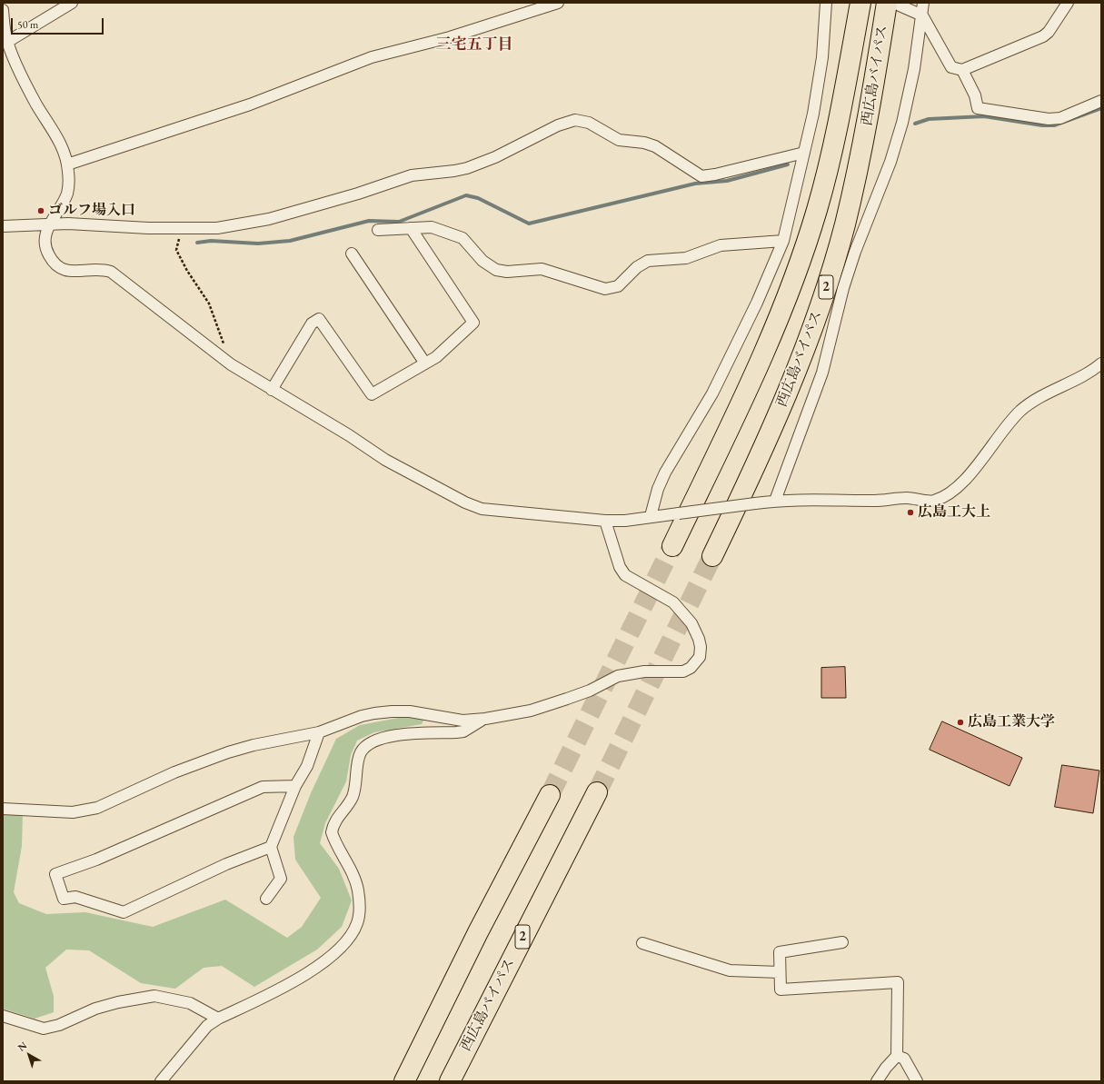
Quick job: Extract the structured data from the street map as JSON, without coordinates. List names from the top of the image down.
{
  "streets": {
    "highway": ["西広島バイパス", "2"]
  },
  "districts": ["三宅五丁目"],
  "places": ["ゴルフ場入口", "広島工大上", "広島工業大学"],
  "scale_bar": "50 m",
  "north": "top left"
}
